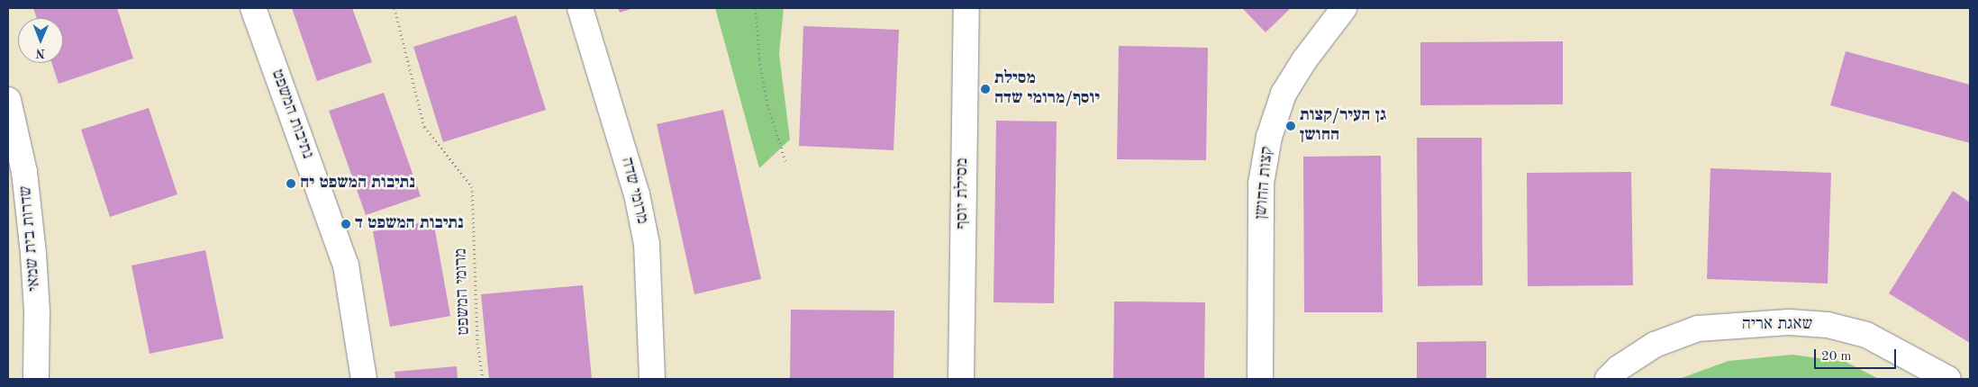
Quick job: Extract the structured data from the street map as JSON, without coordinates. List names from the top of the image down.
{
  "streets": {
    "street": [
      "נתיבות המשפט",
      "קצות החושן",
      "מרומי שדה",
      "מסילת יוסף",
      "שדרות בית שמאי",
      "שאגת אריה"
    ],
    "path": ["מרומי המשפט"]
  },
  "places": [
    "מסילת יוסף/מרומי שדה",
    "גן העיר/קצות החושן",
    "נתיבות המשפט יח",
    "נתיבות המשפט ד"
  ],
  "scale_bar": "20 m",
  "north": "bottom"
}
